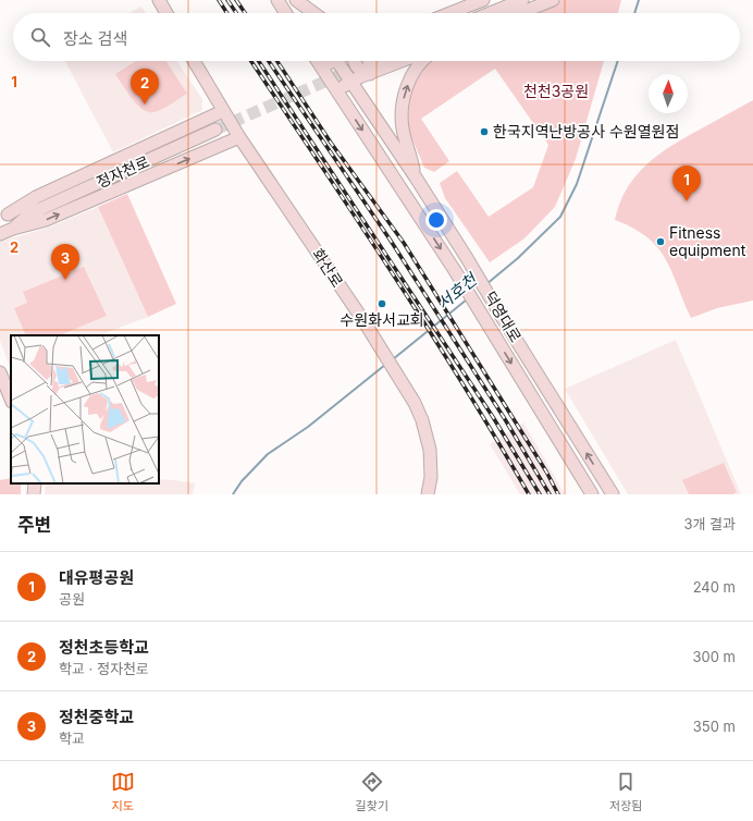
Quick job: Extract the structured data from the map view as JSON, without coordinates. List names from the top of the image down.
{
  "streets": {
    "street": ["정자천로", "화산로", "덕영대로"]
  },
  "water": ["서호천"],
  "parks": ["천천3공원"],
  "places": ["한국지역난방공사 수원열원점", "Fitness equipment", "수원화서교회"],
  "north": "top",
  "page": {
    "search": "장소 검색",
    "pins": ["2", "1", "3"],
    "heading": ["주변", "3개 결과"],
    "list": [
      {
        "mark": "1",
        "name": "대유평공원",
        "note": "공원",
        "value": "240 m"
      },
      {
        "mark": "2",
        "name": "정천초등학교",
        "note": "학교 · 정자천로",
        "value": "300 m"
      },
      {
        "mark": "3",
        "name": "정천중학교",
        "note": "학교",
        "value": "350 m"
      }
    ],
    "nav": ["지도", "길찾기", "저장됨"]
  },
  "grid": {
    "rows": ["1", "2"]
  }
}
